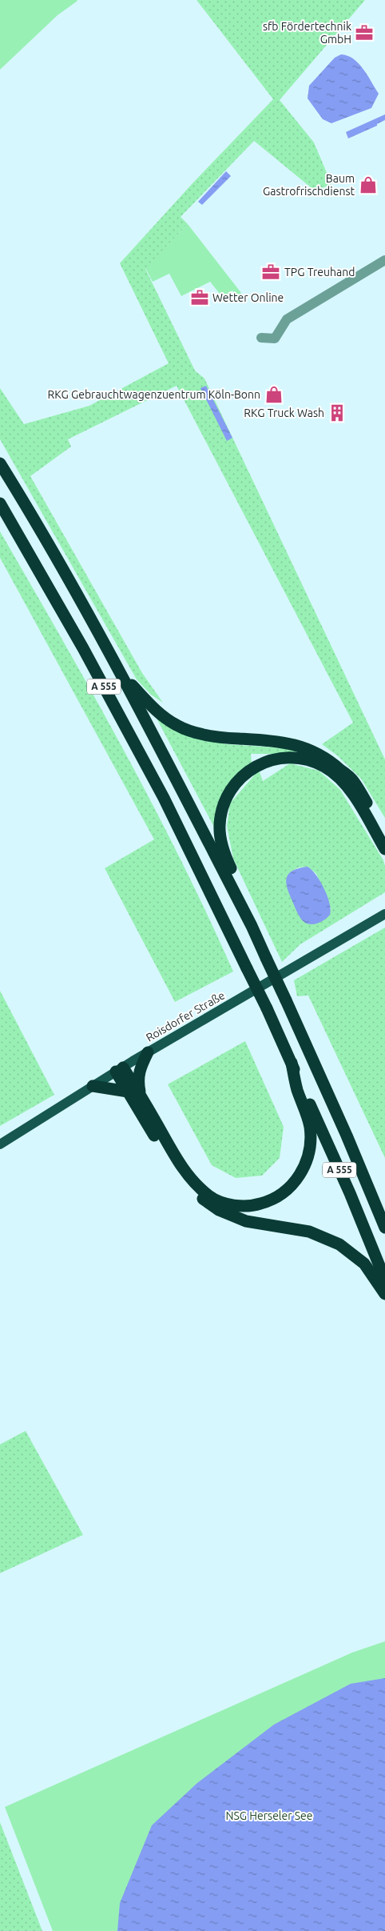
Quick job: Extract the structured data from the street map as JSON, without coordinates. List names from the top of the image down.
{
  "streets": {
    "highway": ["A 555"],
    "main road": ["Roisdorfer Straße"]
  },
  "parks": ["NSG Herseler See"],
  "places": {
    "office": ["sfb Fördertechnik GmbH", "TPG Treuhand", "Wetter Online"],
    "shop": ["Baum Gastrofrischdienst", "RKG Gebrauchtwagenzuentrum Köln-Bonn"],
    "building": ["RKG Truck Wash"]
  }
}
